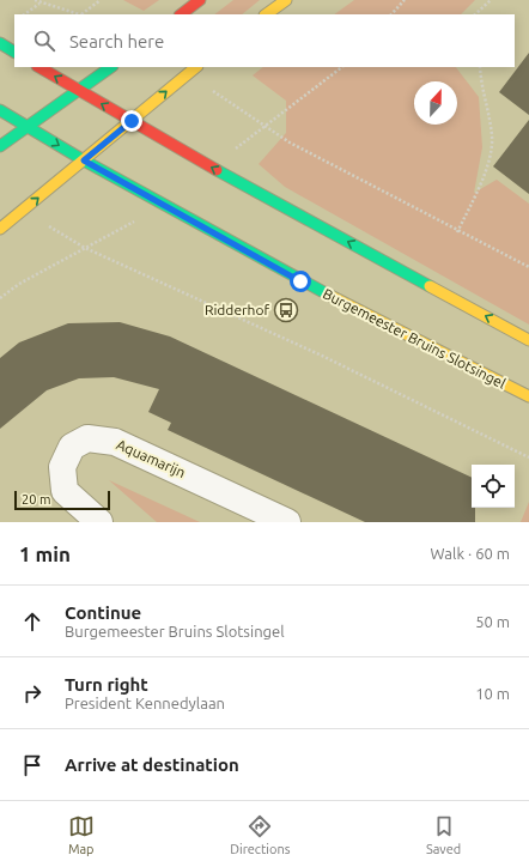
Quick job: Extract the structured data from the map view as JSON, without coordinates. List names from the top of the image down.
{
  "streets": {
    "street": ["Burgemeester Bruins Slotsingel", "Aquamarijn"]
  },
  "places": {
    "bus stop": ["Ridderhof"]
  },
  "scale_bar": "20 m",
  "north": "top",
  "page": {
    "search": "Search here",
    "scale": "20 m",
    "heading": ["1 min", "Walk · 60 m"],
    "list": [
      ["Continue", "Burgemeester Bruins Slotsingel", "50 m"],
      ["Turn right", "President Kennedylaan", "10 m"],
      "Arrive at destination"
    ],
    "nav": ["Map", "Directions", "Saved"]
  }
}
